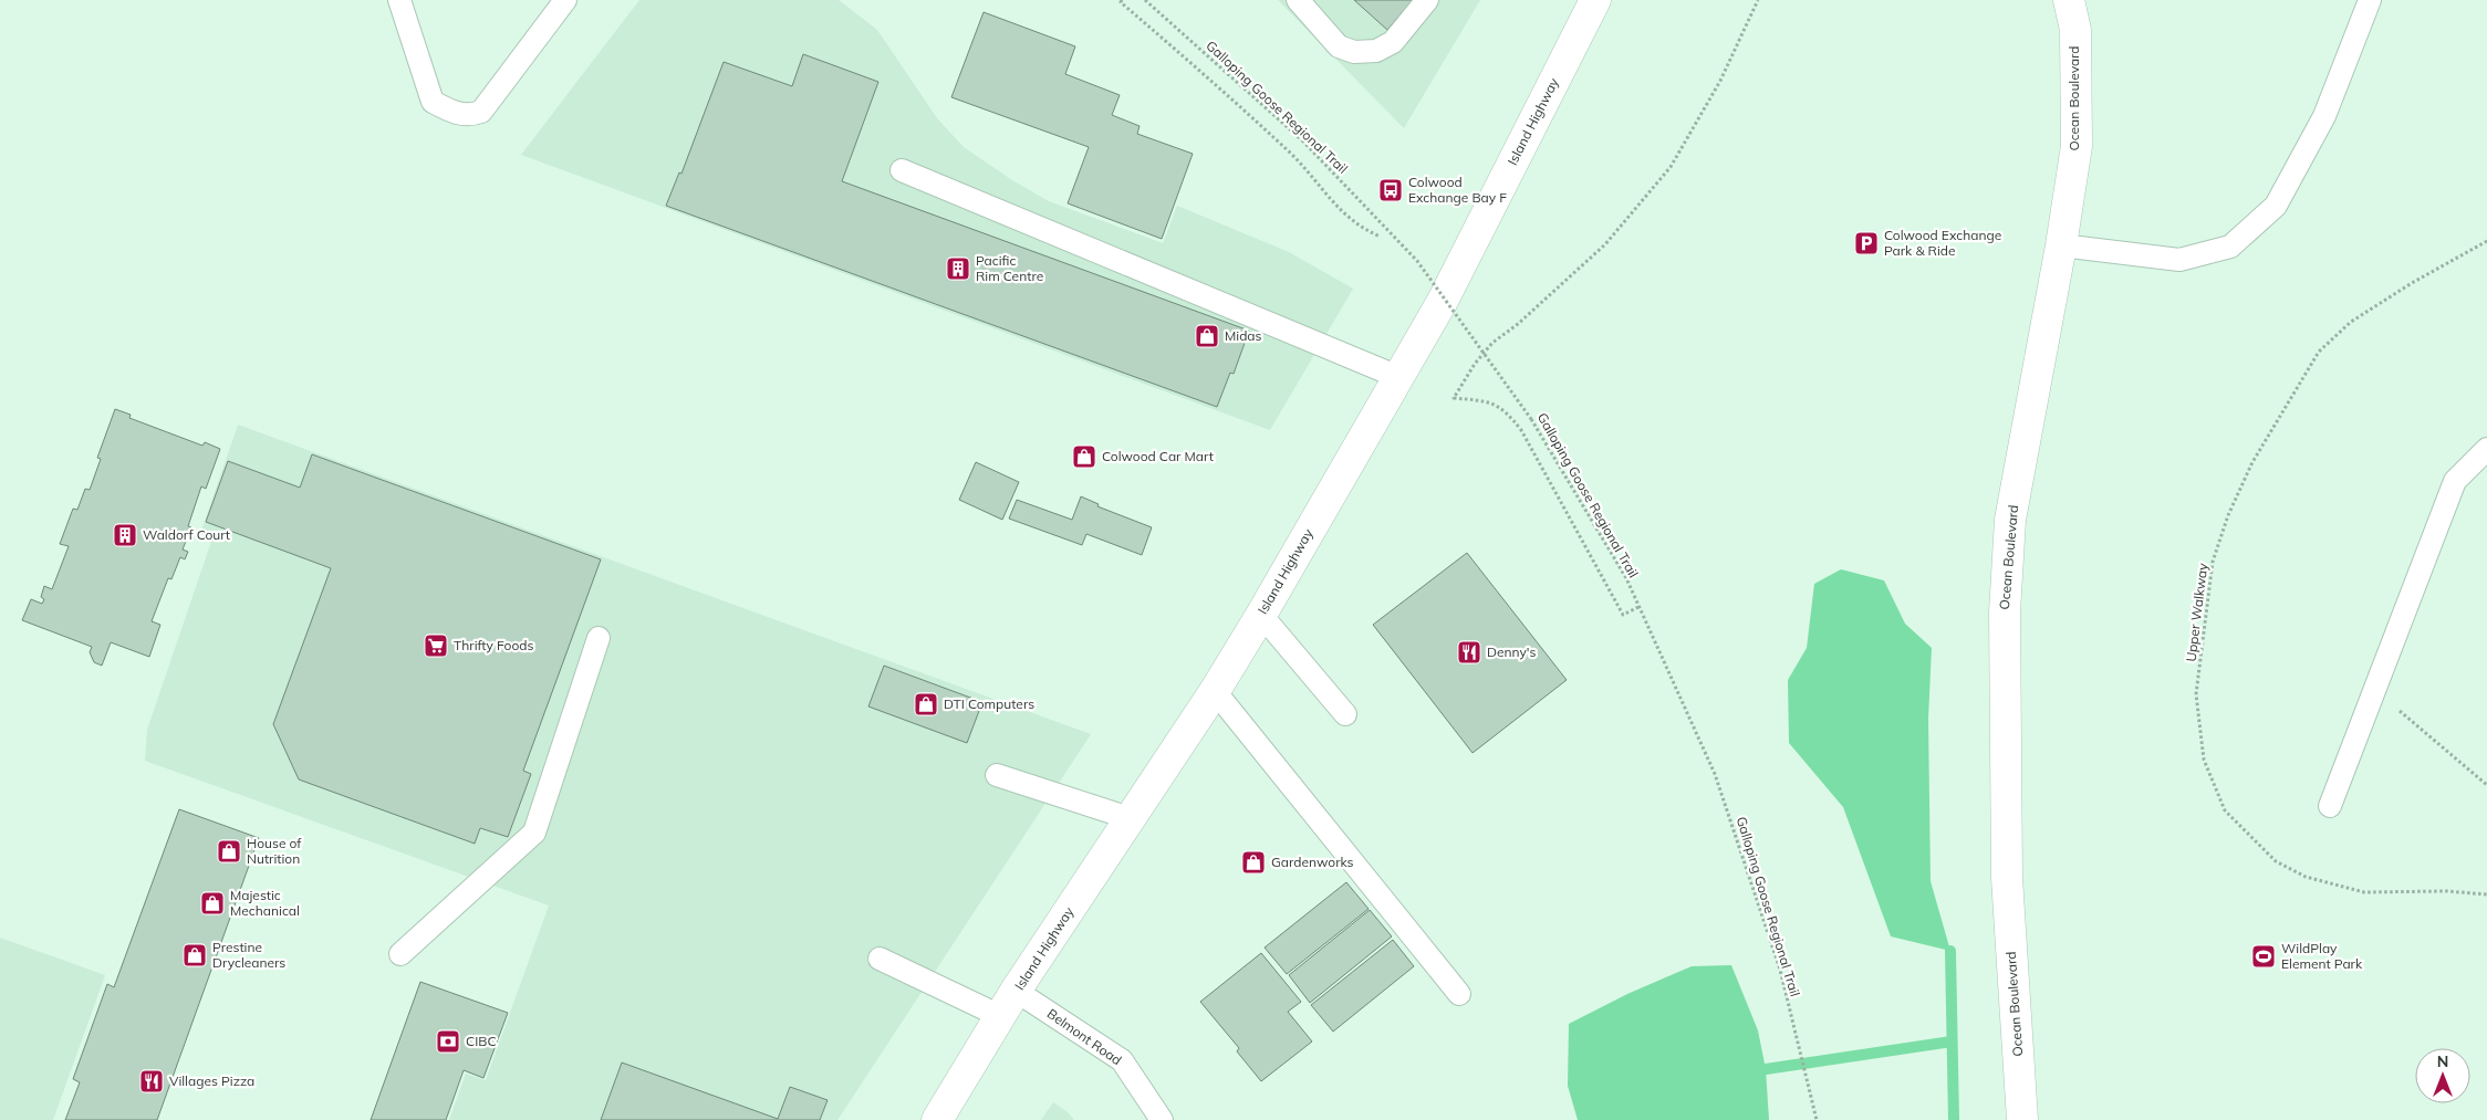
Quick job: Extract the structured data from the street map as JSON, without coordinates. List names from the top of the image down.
{
  "streets": {
    "main road": ["Ocean Boulevard", "Island Highway"],
    "lane": ["Belmont Road"],
    "path": ["Galloping Goose Regional Trail", "Upper Walkway"]
  },
  "crossings": [
    ["Island Highway", "Belmont Road"]
  ],
  "places": {
    "bus stop": ["Colwood Exchange Bay F"],
    "parking": ["Colwood Exchange Park & Ride"],
    "building": ["Pacific Rim Centre", "Waldorf Court"],
    "shop": [
      "Midas",
      "Colwood Car Mart",
      "DTI Computers",
      "House of Nutrition",
      "Gardenworks",
      "Majestic Mechanical",
      "Prestine Drycleaners"
    ],
    "supermarket": ["Thrifty Foods"],
    "restaurant": ["Denny's", "Villages Pizza"],
    "sports": ["WildPlay Element Park"],
    "bank": ["CIBC"]
  },
  "north": "top"
}
